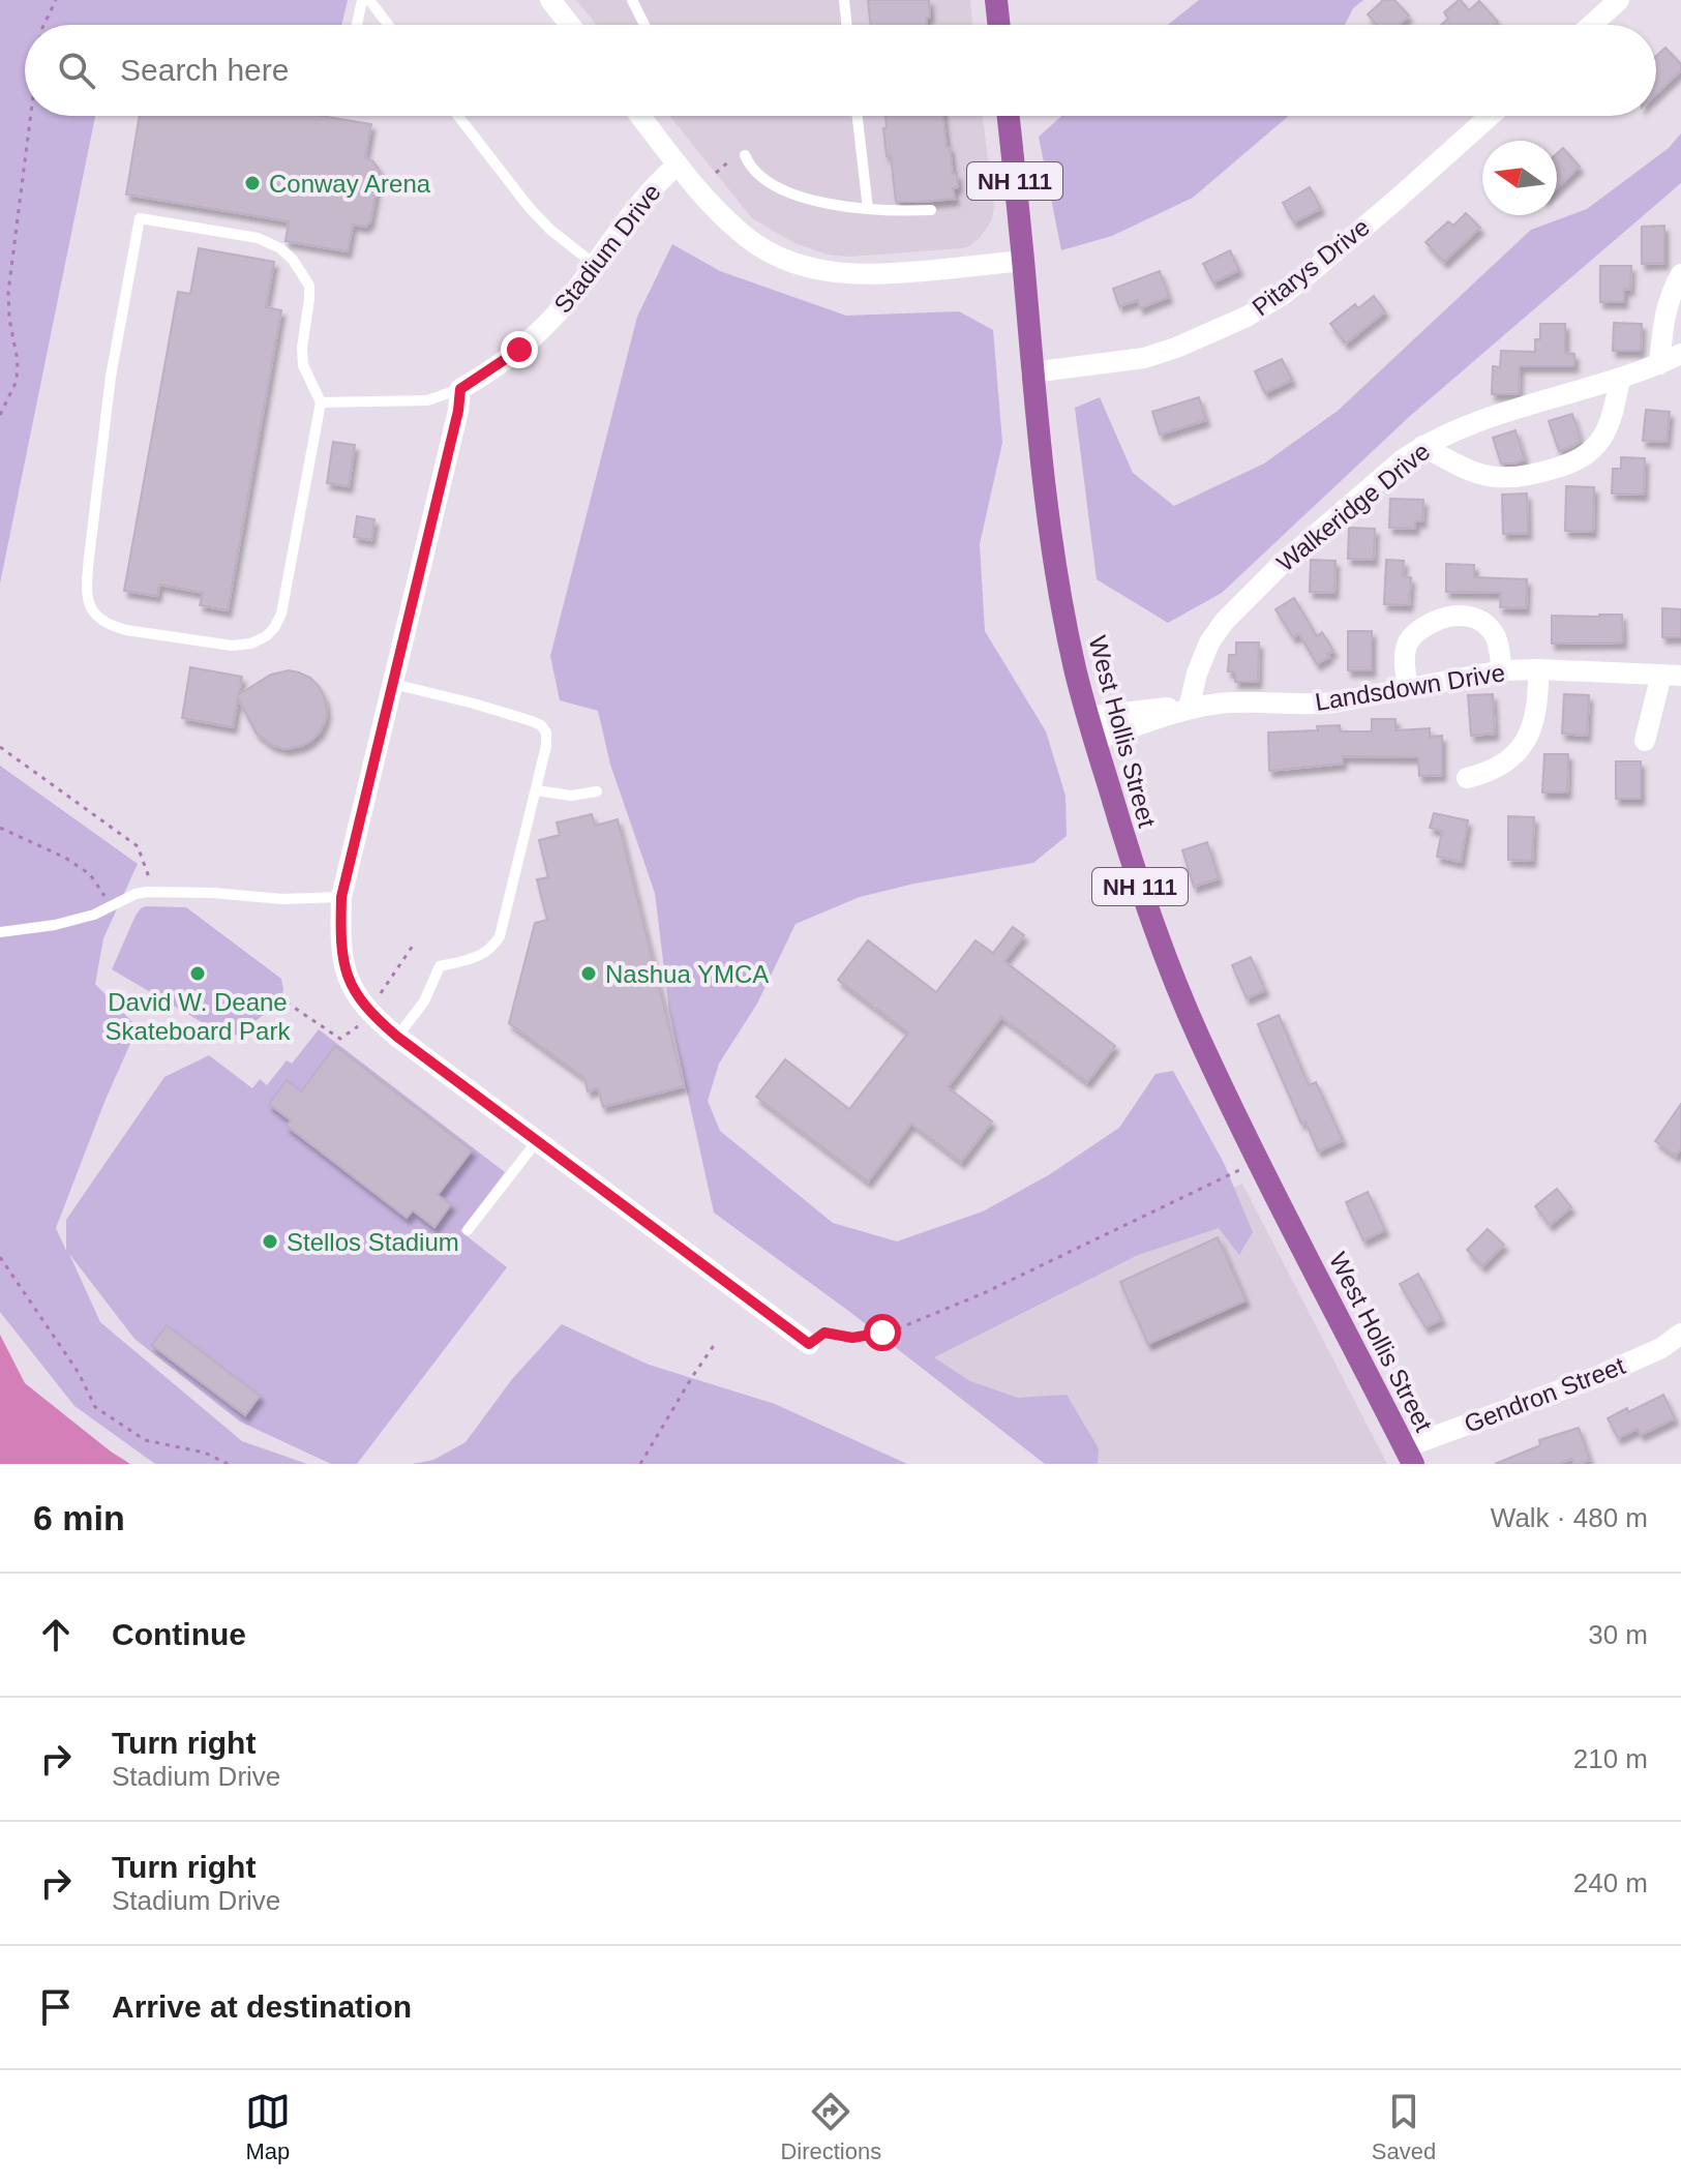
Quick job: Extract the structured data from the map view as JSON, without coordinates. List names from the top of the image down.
{
  "streets": {
    "main road": ["NH 111", "West Hollis Street"],
    "street": [
      "Stadium Drive",
      "Pitarys Drive",
      "Walkeridge Drive",
      "Landsdown Drive",
      "Gendron Street"
    ]
  },
  "crossings": [
    ["Pitarys Drive", "West Hollis Street"],
    ["Walkeridge Drive", "Landsdown Drive"],
    ["Landsdown Drive", "West Hollis Street"],
    ["West Hollis Street", "Gendron Street"]
  ],
  "places": [
    "Conway Arena",
    "David W. Deane Skateboard Park",
    "Nashua YMCA",
    "Stellos Stadium"
  ],
  "north": "left",
  "page": {
    "search": "Search here",
    "heading": ["6 min", "Walk · 480 m"],
    "list": [
      ["Continue", "30 m"],
      ["Turn right", "Stadium Drive", "210 m"],
      ["Turn right", "Stadium Drive", "240 m"],
      "Arrive at destination"
    ],
    "nav": ["Map", "Directions", "Saved"]
  }
}
